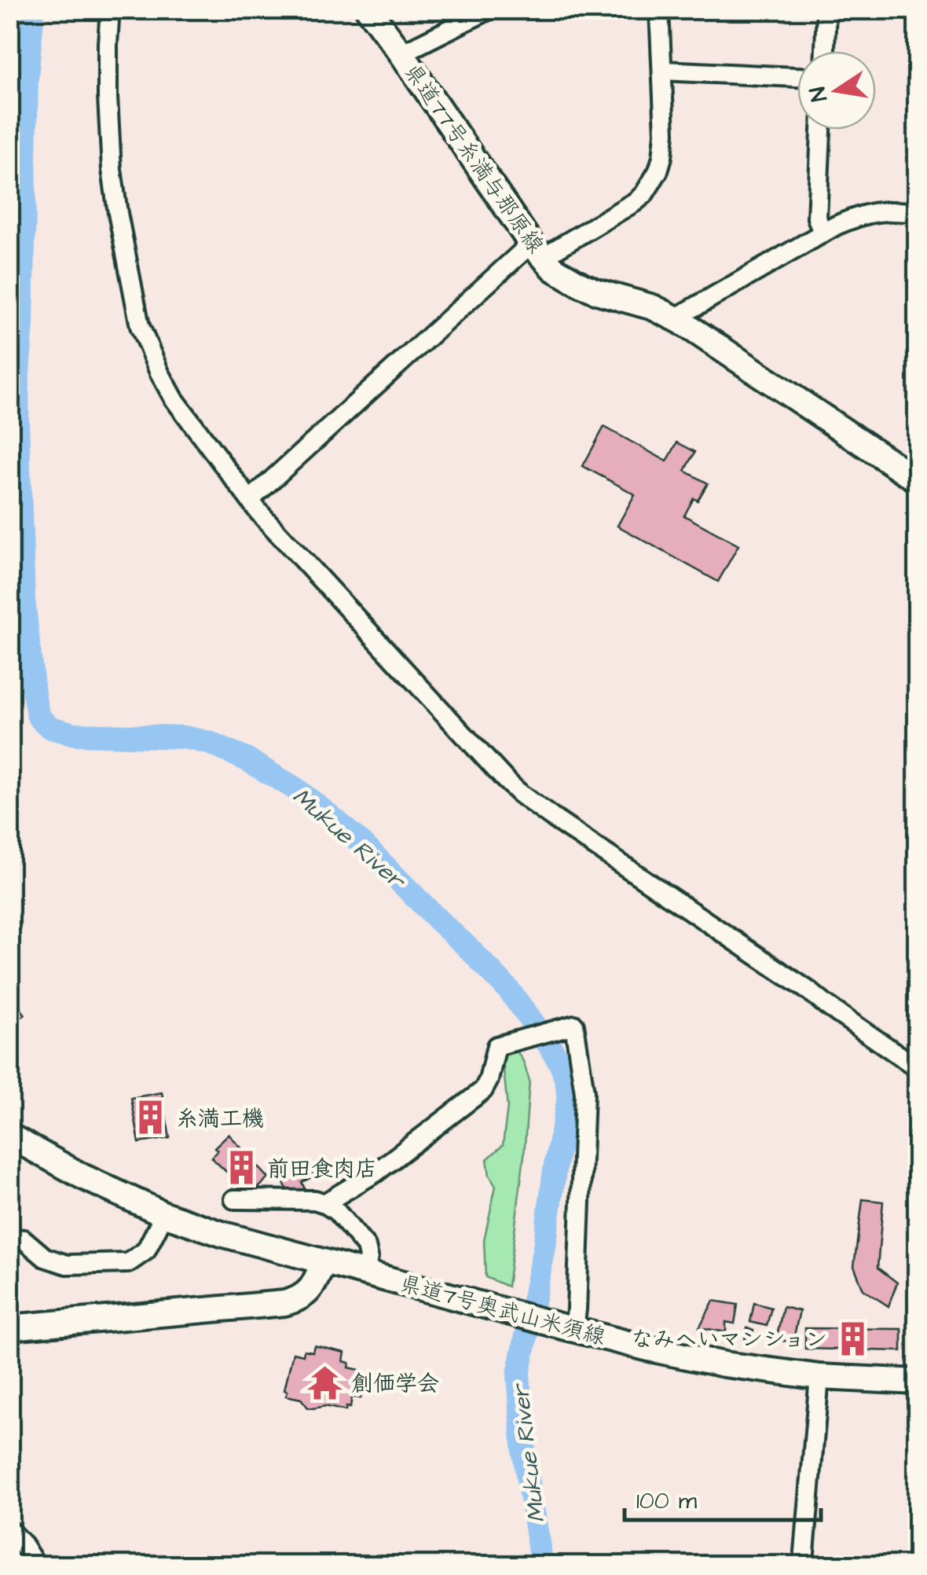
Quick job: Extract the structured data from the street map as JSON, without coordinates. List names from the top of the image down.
{
  "streets": {
    "main road": ["県道77号糸満与那原線", "県道7号奥武山米須線"]
  },
  "water": ["Mukue River"],
  "places": {
    "building": ["糸満工機", "前田食肉店", "なみへいマンション"],
    "temple": ["創価学会"]
  },
  "scale_bar": "100 m",
  "north": "left"
}
